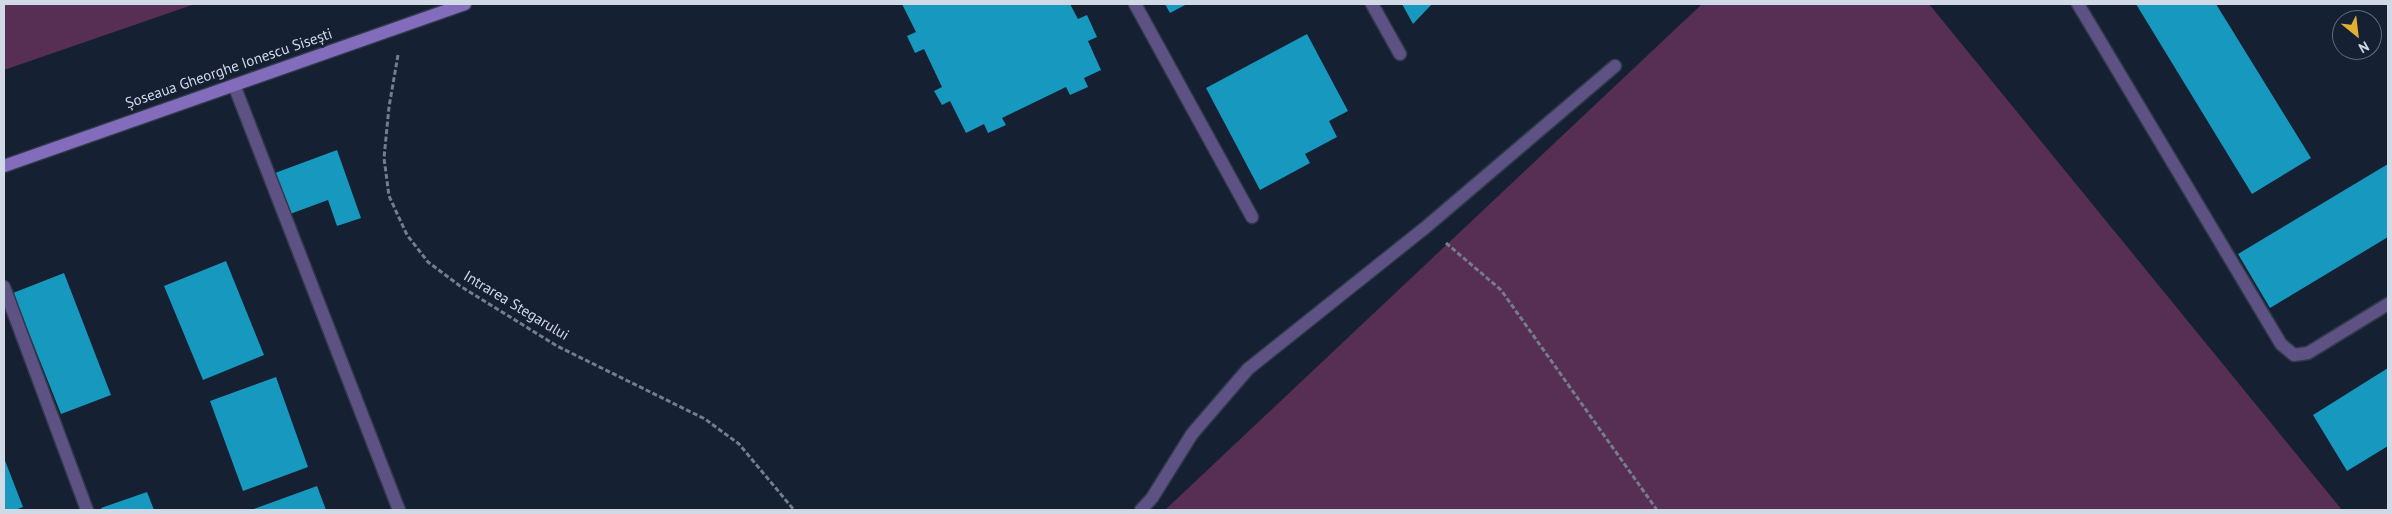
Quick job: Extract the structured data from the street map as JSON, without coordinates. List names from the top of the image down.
{
  "streets": {
    "main road": ["Șoseaua Gheorghe Ionescu Sisești"],
    "path": ["Intrarea Stegarului"]
  },
  "crossings": [
    ["Șoseaua Gheorghe Ionescu Sisești", "Intrarea Stegarului"]
  ],
  "north": "bottom right"
}
